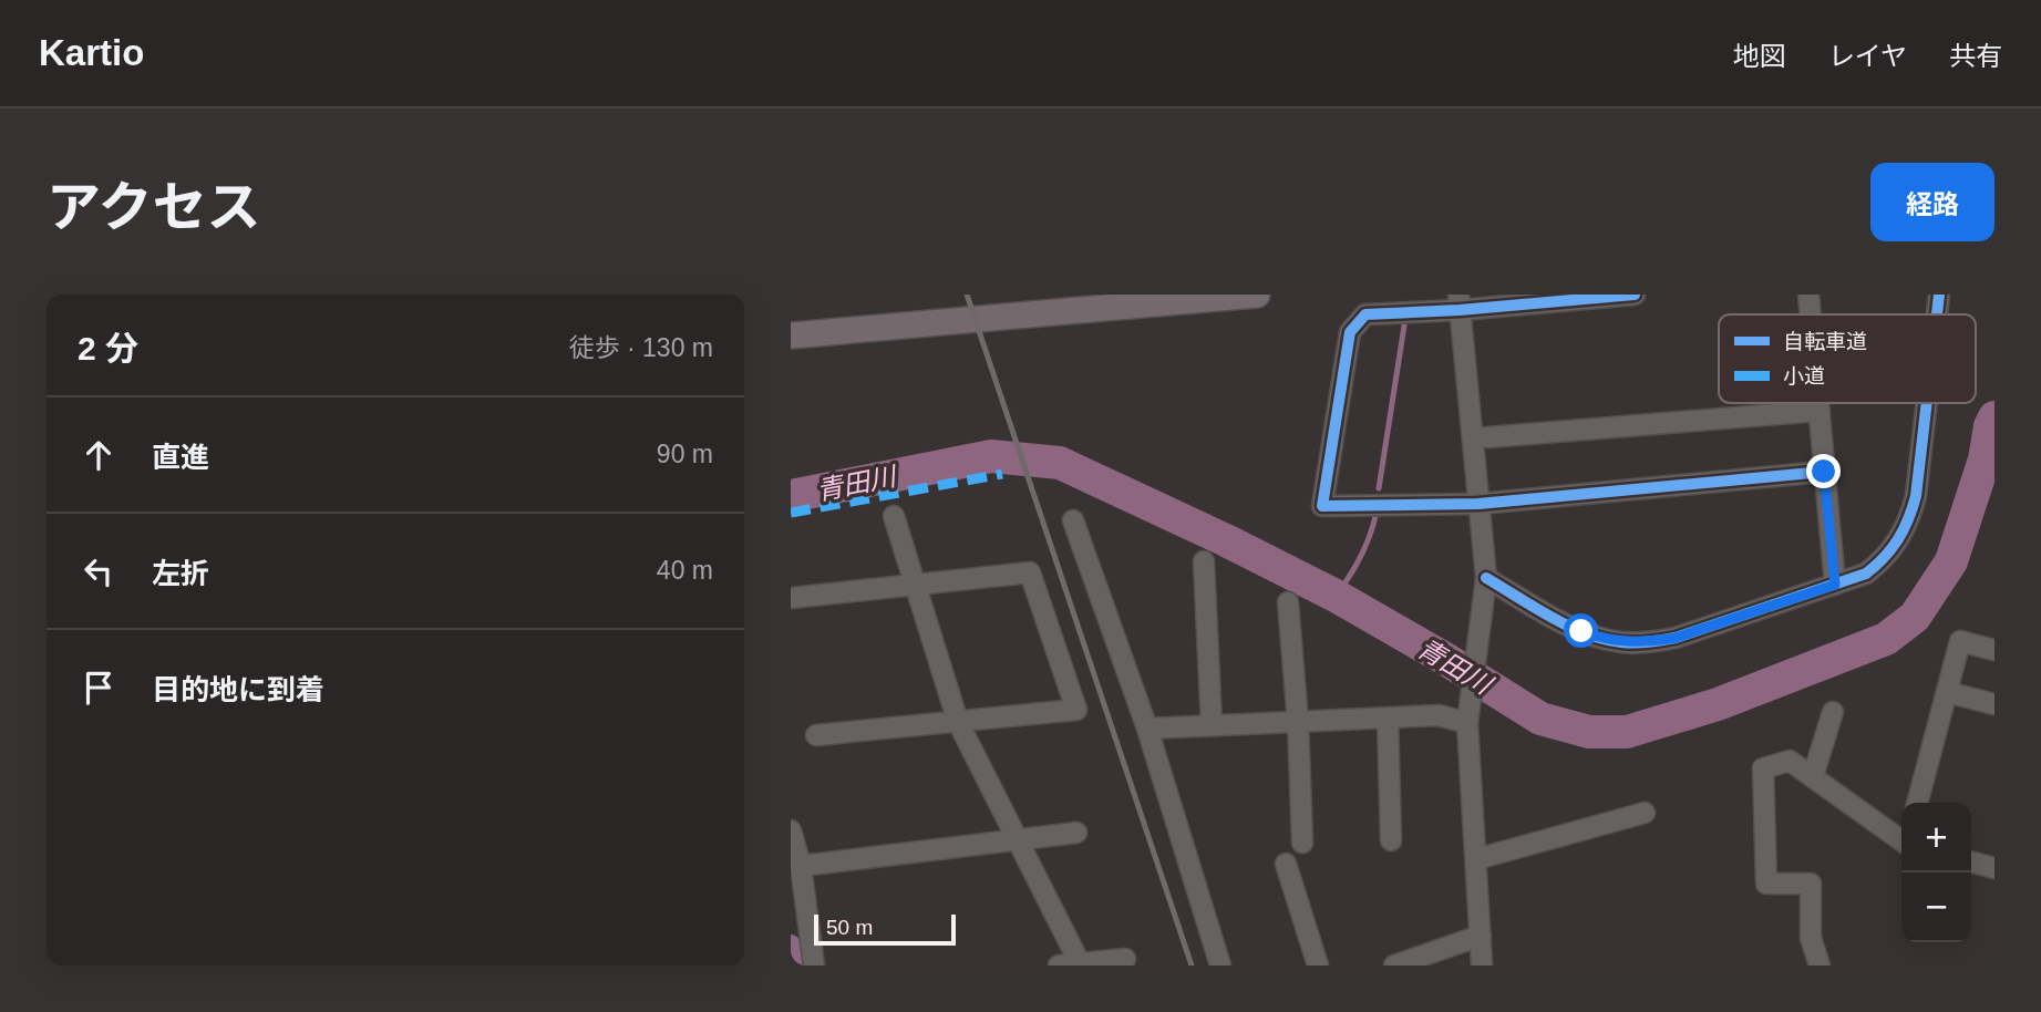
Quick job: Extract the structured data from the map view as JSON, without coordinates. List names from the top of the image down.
{
  "water": ["青田川"],
  "legend": ["自転車道", "小道"],
  "scale_bar": "50 m",
  "page": {
    "header": "Kartio",
    "nav": ["地図", "レイヤ", "共有"],
    "title": "アクセス",
    "buttons": "経路",
    "heading": ["2 分", "徒歩 · 130 m"],
    "list": [
      ["直進", "90 m"],
      ["左折", "40 m"],
      "目的地に到着"
    ],
    "map_buttons": ["+", "−"],
    "scale": "50 m"
  }
}
